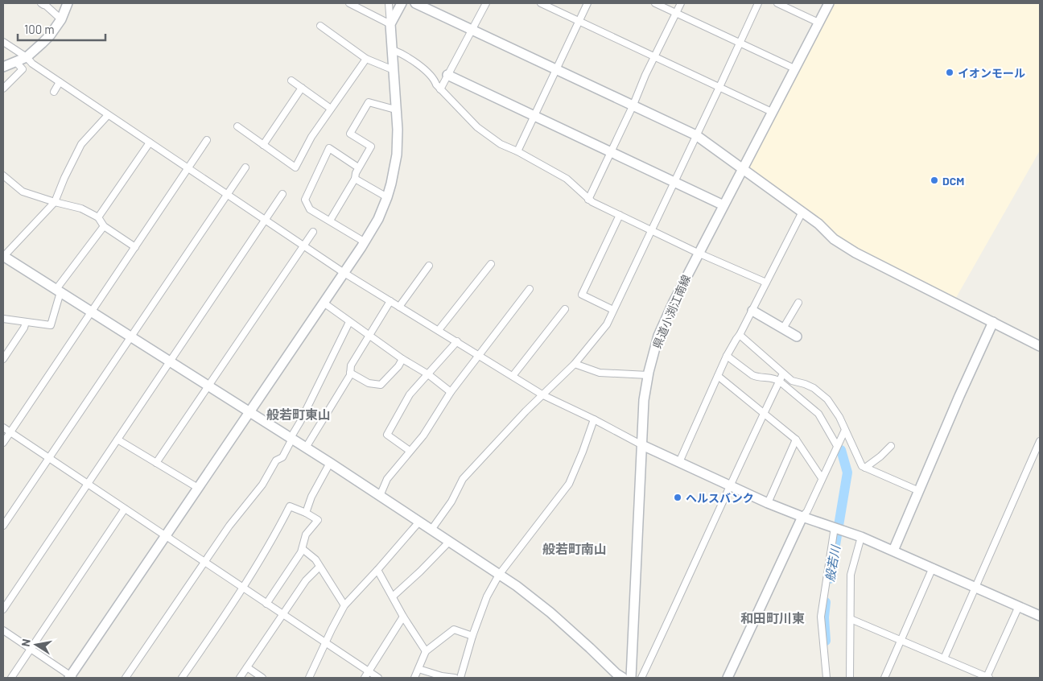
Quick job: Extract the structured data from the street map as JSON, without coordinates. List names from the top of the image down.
{
  "streets": {
    "street": ["県道小渕江南線"]
  },
  "districts": ["般若町東山", "般若町南山", "和田町川東"],
  "water": ["般若川"],
  "places": ["イオンモール", "DCM", "ヘルスバンク"],
  "scale_bar": "100 m",
  "north": "left"
}
